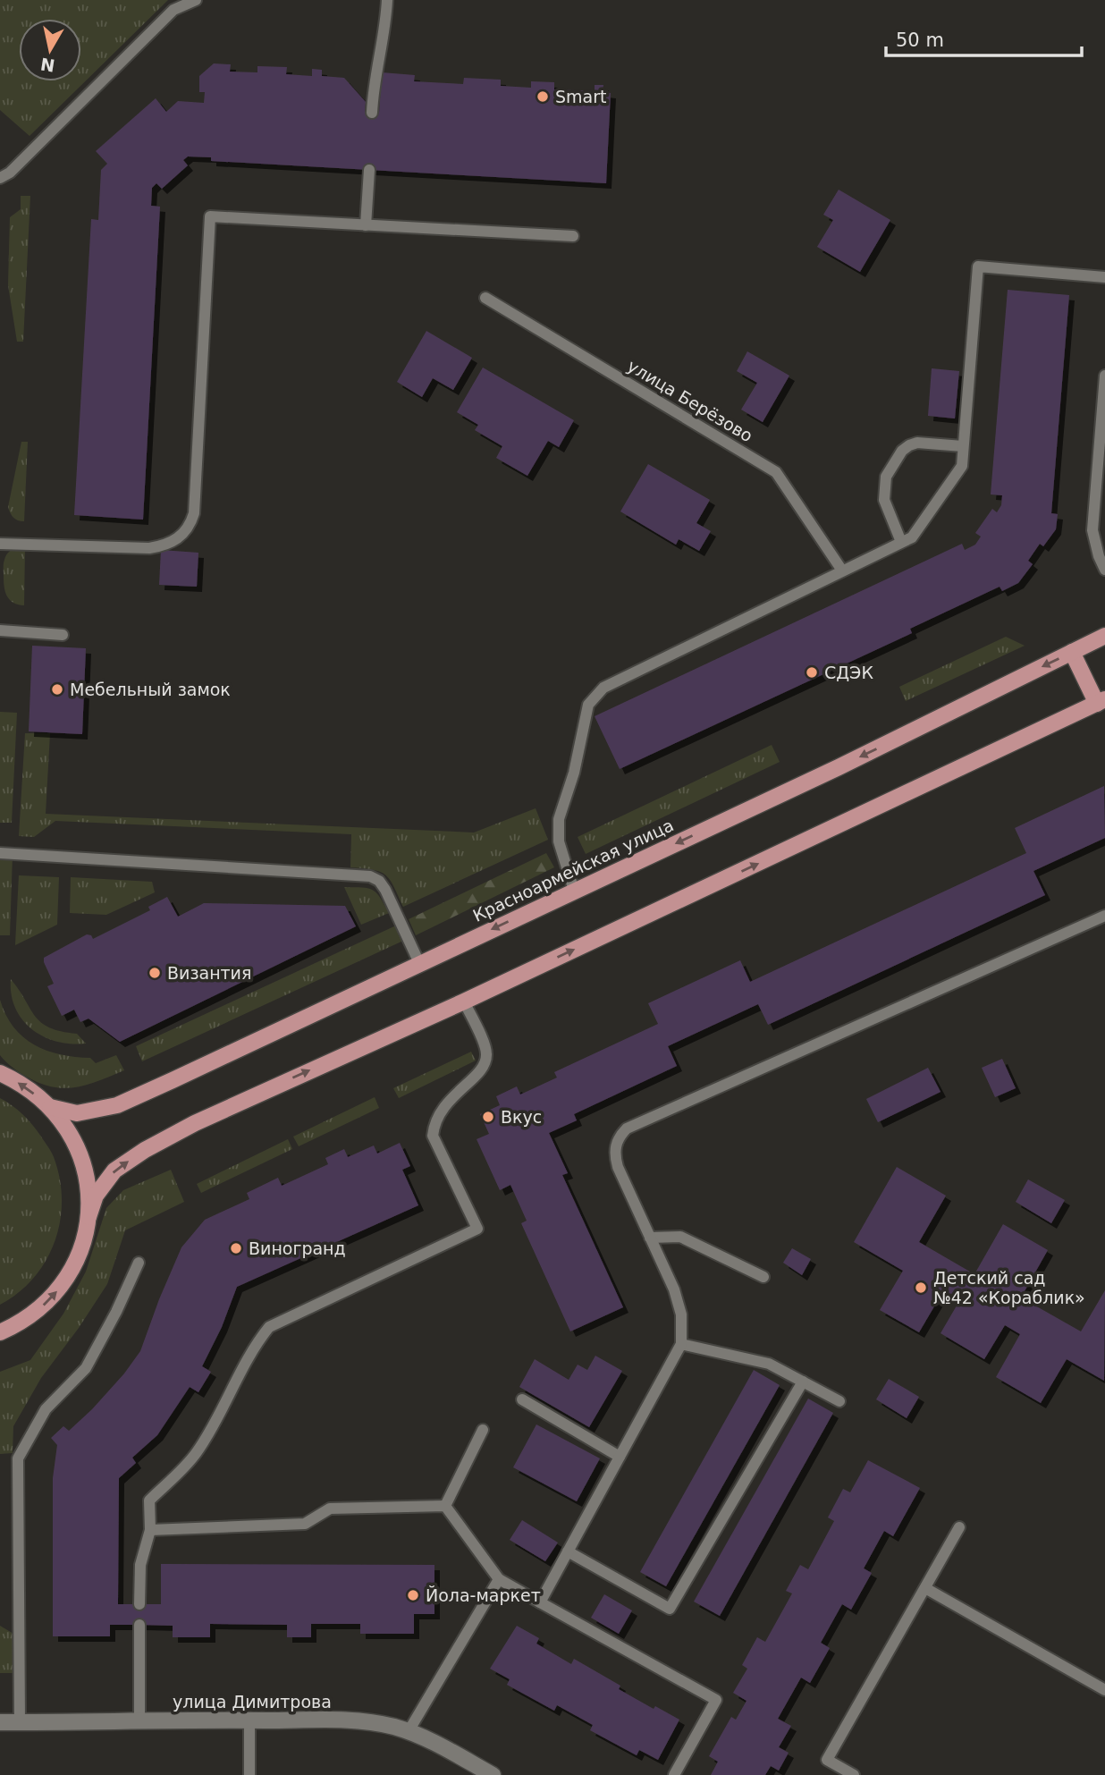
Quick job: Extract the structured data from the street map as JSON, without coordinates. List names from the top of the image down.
{
  "streets": {
    "main road": ["Красноармейская улица"],
    "street": ["улица Димитрова"],
    "lane": ["улица Берёзово"]
  },
  "places": [
    "Smart",
    "СДЭК",
    "Мебельный замок",
    "Византия",
    "Вкус",
    "Виногранд",
    "Детский сад №42 «Кораблик»",
    "Йола-маркет"
  ],
  "scale_bar": "50 m",
  "north": "bottom"
}
